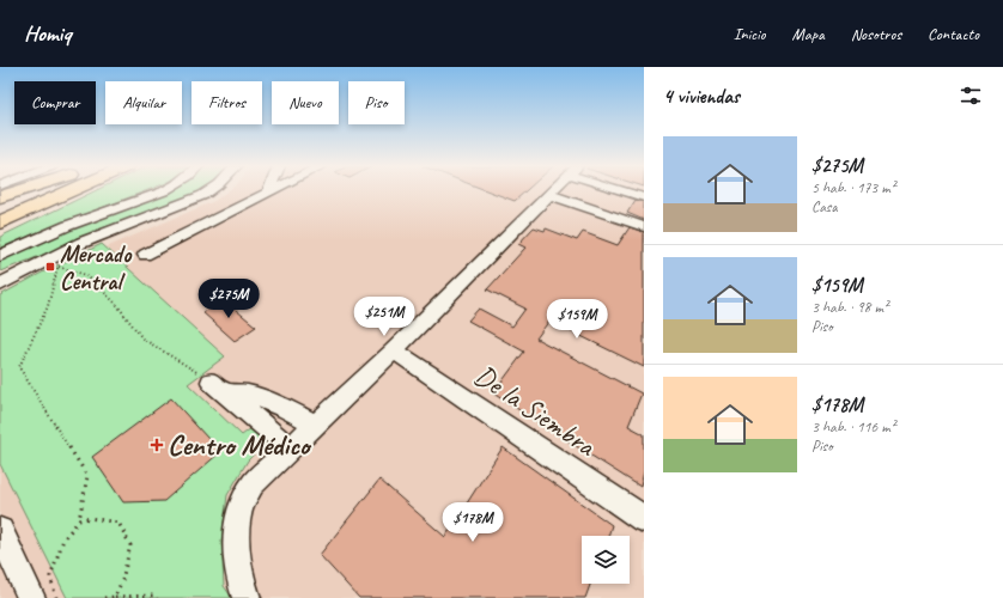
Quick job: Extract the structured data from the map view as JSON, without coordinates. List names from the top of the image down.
{
  "streets": {
    "street": ["De la Siembra"]
  },
  "places": {
    "transit": ["Mercado Central"],
    "health": ["Centro Médico"]
  },
  "page": {
    "header": "Homiq",
    "nav": [
      "Inicio",
      "Mapa",
      "Nosotros",
      "Contacto"
    ],
    "heading": "4 viviendas",
    "chip": [
      "Comprar",
      "Alquilar",
      "Filtros",
      "Nuevo",
      "Piso"
    ],
    "list": [
      {
        "name": "$275M",
        "note": "5 hab. · 173 m² · Casa"
      },
      {
        "name": "$159M",
        "note": "3 hab. · 98 m² · Piso"
      },
      {
        "name": "$178M",
        "note": "3 hab. · 116 m² · Piso"
      }
    ],
    "price": [
      "$275M",
      "$251M",
      "$159M",
      "$178M"
    ]
  }
}
